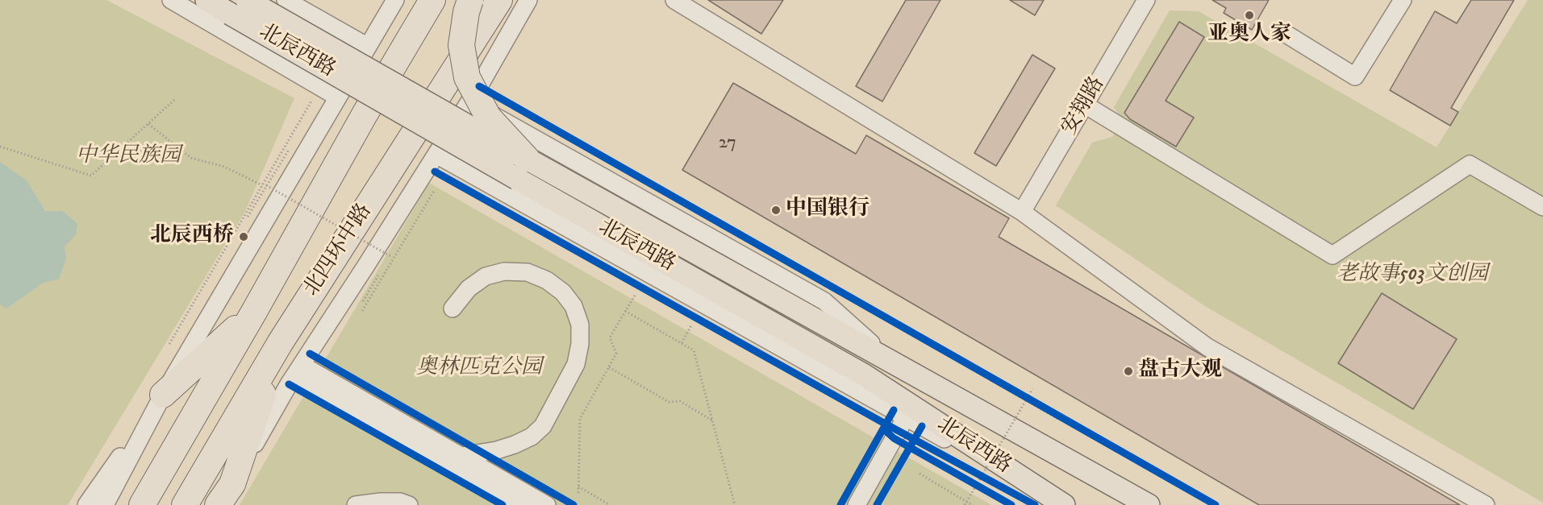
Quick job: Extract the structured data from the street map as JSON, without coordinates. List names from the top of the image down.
{
  "streets": {
    "highway": ["北四环中路"],
    "main road": ["北辰西路"],
    "street": ["安翔路"]
  },
  "crossings": [
    ["北辰西路", "北四环中路"]
  ],
  "parks": ["中华民族园", "老故事503文创园", "奥林匹克公园"],
  "places": [
    "亚奥人家",
    "中国银行",
    "北辰西桥",
    "盘古大观"
  ],
  "house_numbers": ["27"]
}
